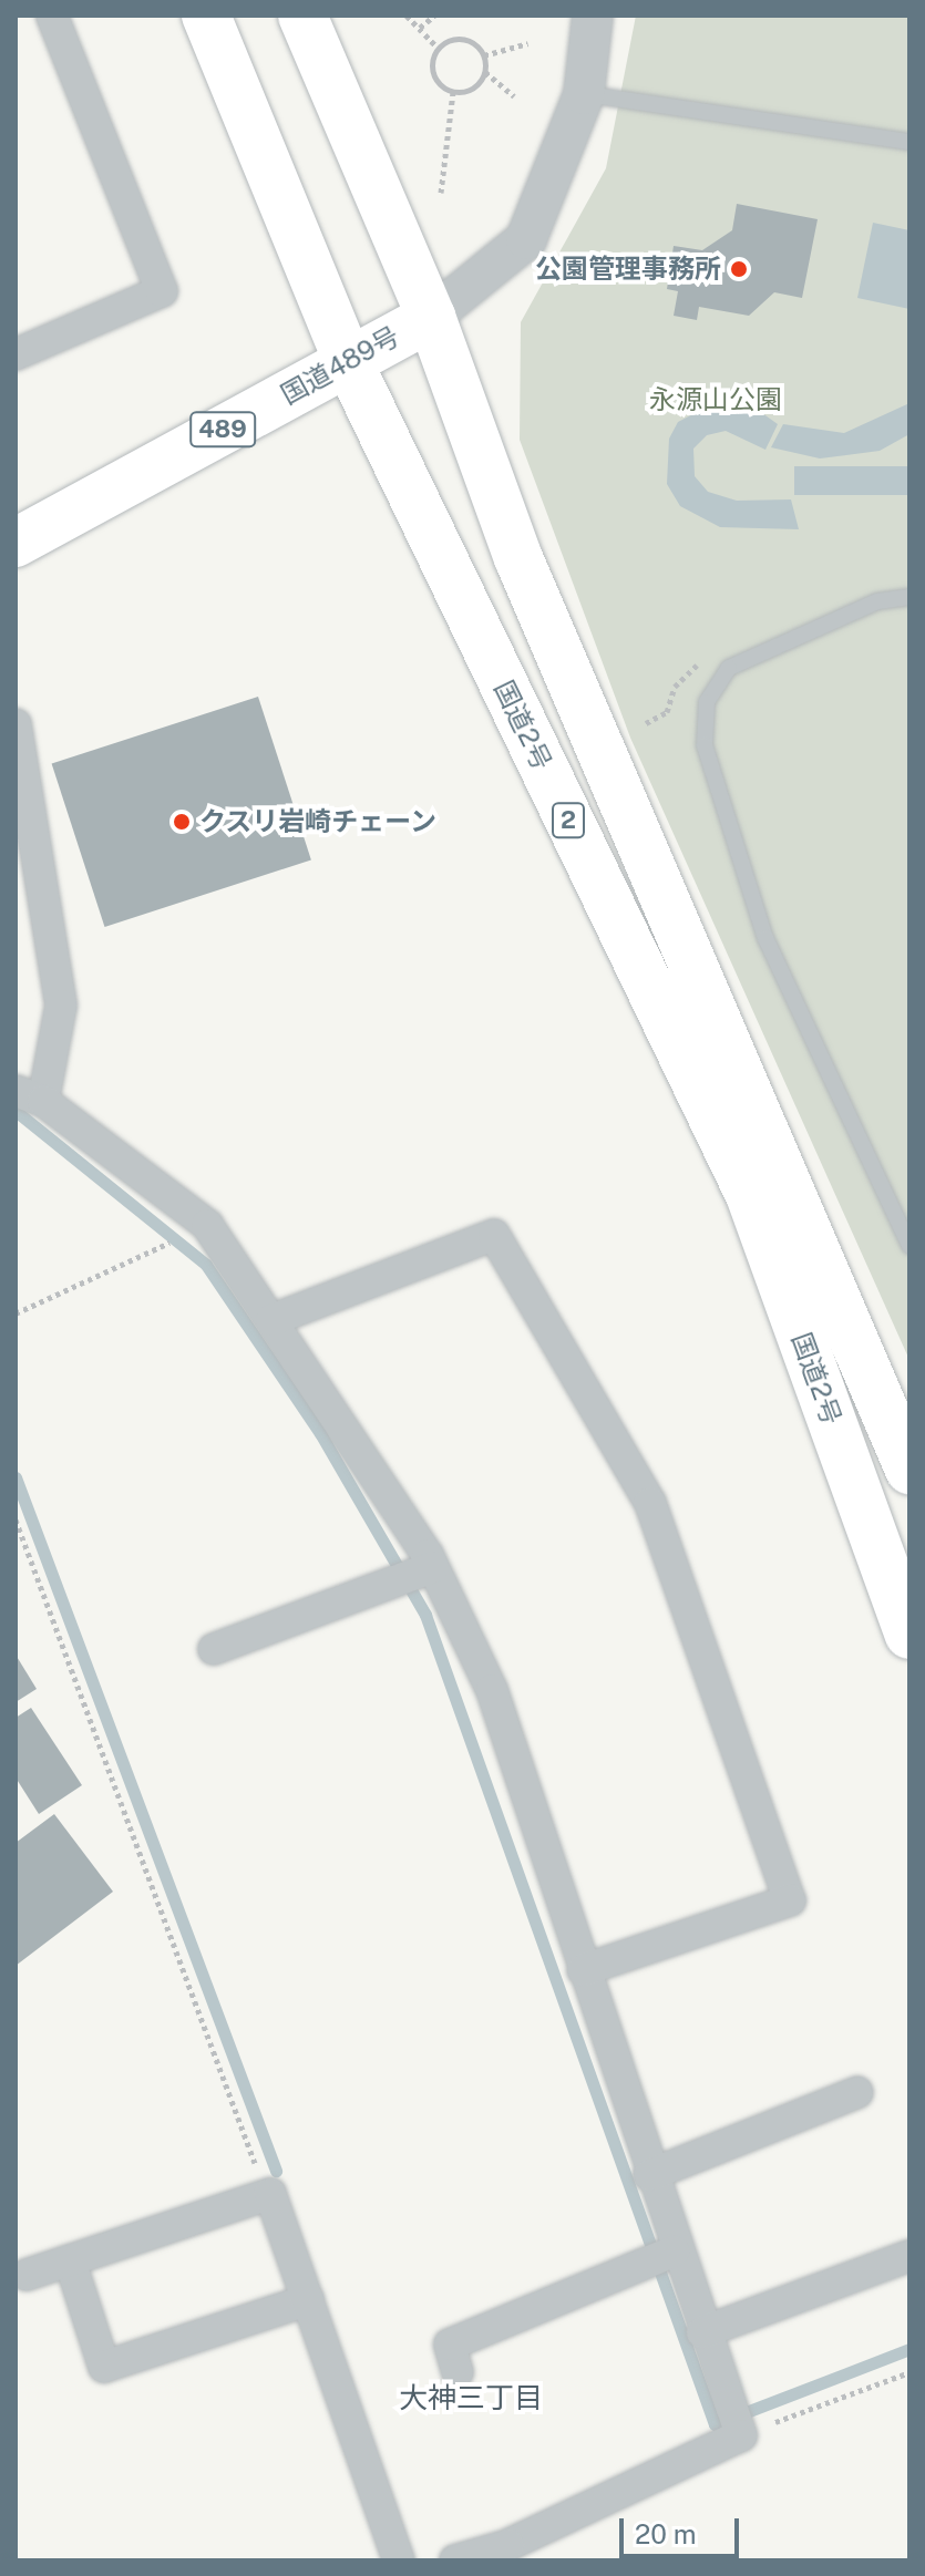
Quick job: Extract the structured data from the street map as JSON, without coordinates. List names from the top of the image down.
{
  "streets": {
    "highway": [
      "国道489号",
      "489",
      "国道2号",
      "2"
    ]
  },
  "crossings": [
    ["国道489号", "国道2号"]
  ],
  "districts": ["大神三丁目"],
  "parks": ["永源山公園"],
  "places": ["公園管理事務所", "クスリ岩崎チェーン"],
  "scale_bar": "20 m"
}
